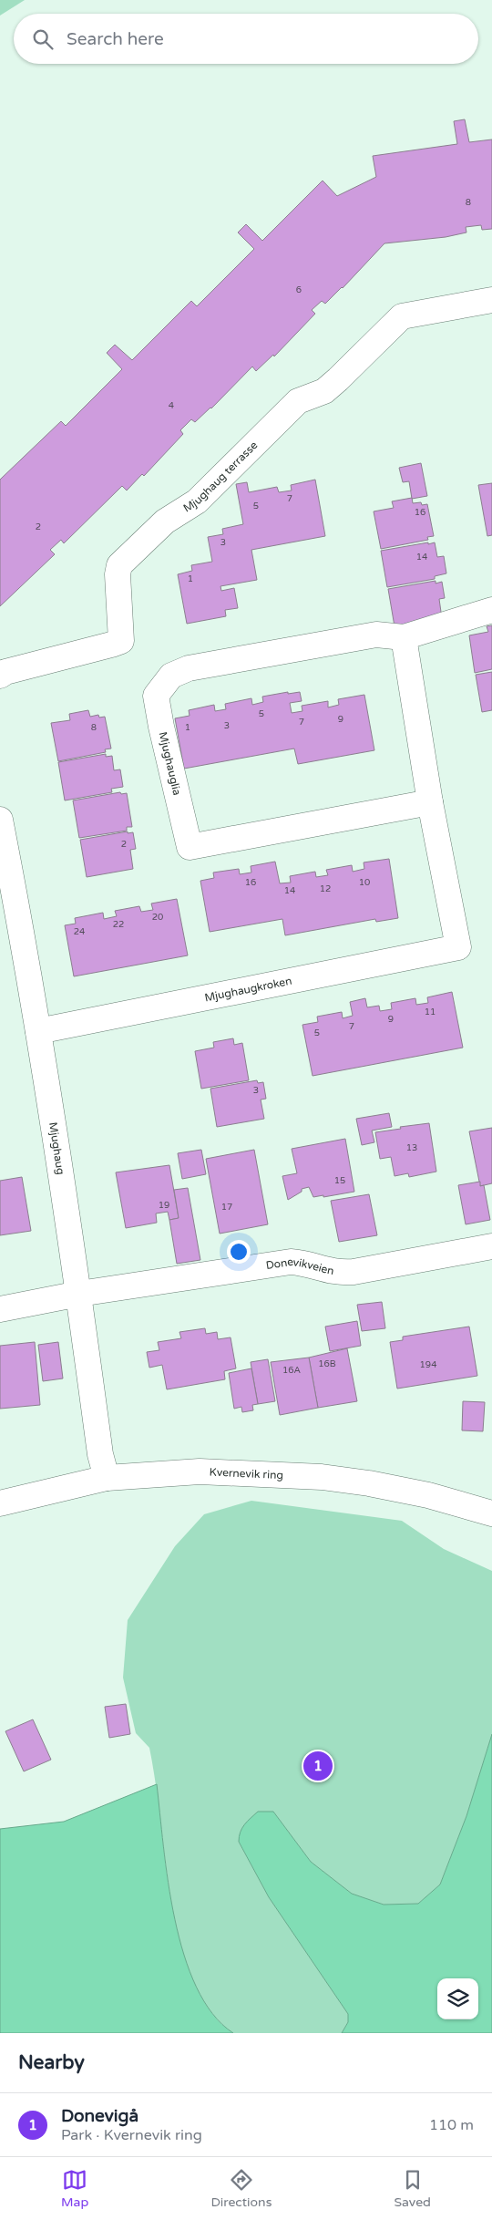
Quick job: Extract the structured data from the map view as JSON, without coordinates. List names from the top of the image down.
{
  "streets": {
    "street": [
      "Mjughaug terrasse",
      "Mjughauglia",
      "Mjughaugkroken",
      "Mjughaug",
      "Donevikveien",
      "Kvernevik ring"
    ]
  },
  "crossings": [
    ["Mjughauglia", "Mjughaugkroken"],
    ["Mjughaugkroken", "Mjughaug"],
    ["Mjughaug", "Donevikveien"],
    ["Mjughaug", "Kvernevik ring"]
  ],
  "house_numbers": [
    "8",
    "6",
    "4",
    "7",
    "5",
    "16",
    "2",
    "3",
    "14",
    "1",
    "5",
    "9",
    "7",
    "3",
    "8",
    "1",
    "2",
    "16",
    "10",
    "12",
    "14",
    "20",
    "22",
    "24",
    "11",
    "9",
    "7",
    "5",
    "3",
    "13",
    "15",
    "19",
    "17",
    "16B",
    "194",
    "16A"
  ],
  "page": {
    "search": "Search here",
    "pins": "1",
    "heading": "Nearby",
    "list": [
      {
        "mark": "1",
        "name": "Donevigå",
        "note": "Park · Kvernevik ring",
        "value": "110 m"
      }
    ],
    "nav": ["Map", "Directions", "Saved"]
  }
}
